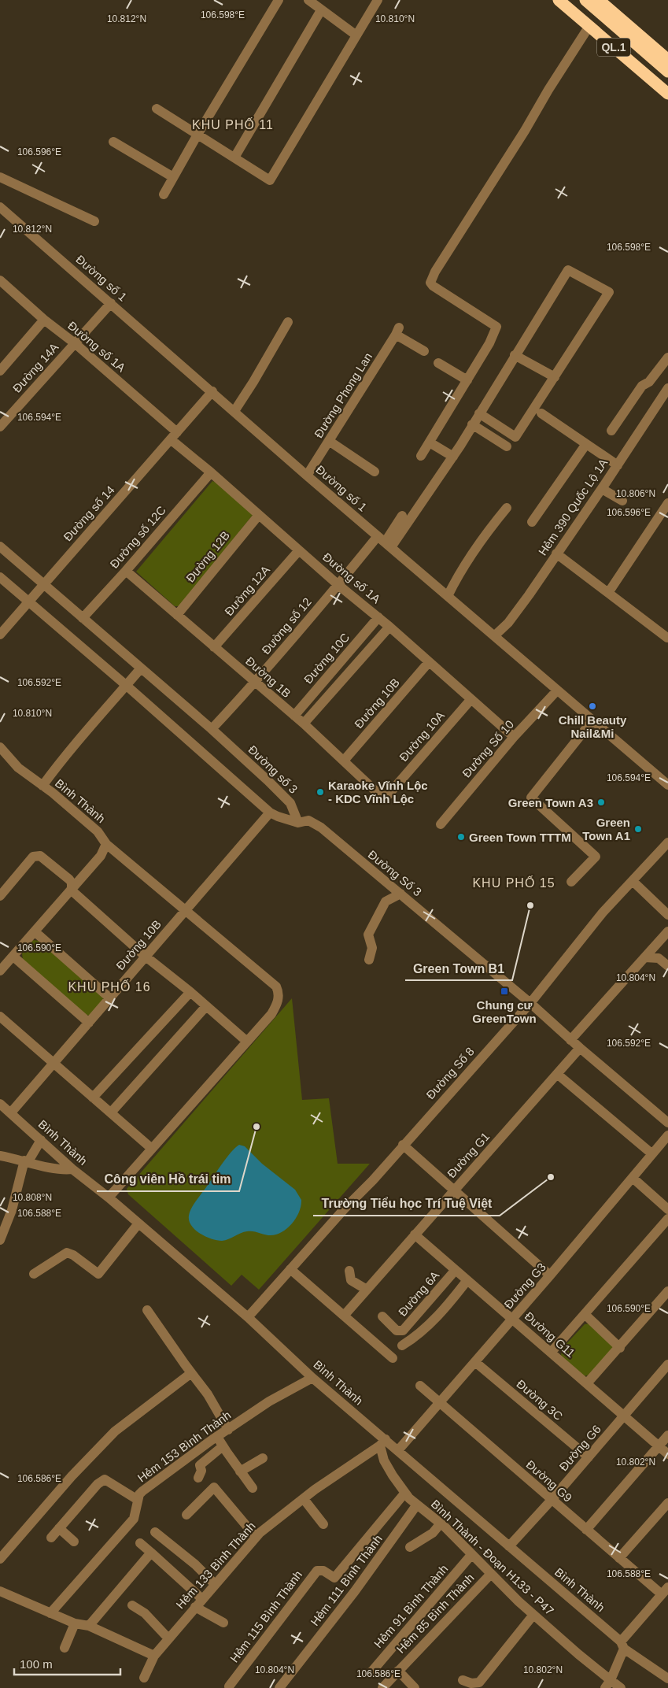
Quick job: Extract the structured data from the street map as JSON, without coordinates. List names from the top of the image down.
{
  "streets": {
    "highway": ["QL.1"],
    "street": [
      "Đường số 1",
      "Đường số 1A",
      "Đường 14A",
      "Đường Phong Lan",
      "Hẻm 390 Quốc Lộ 1A",
      "Đường số 14",
      "Đường số 12C",
      "Đường 12B",
      "Đường 12A",
      "Đường số 12",
      "Đường 10C",
      "Đường 1B",
      "Đường 10B",
      "Đường 10A",
      "Đường Số 10",
      "Đường số 3",
      "Bình Thành",
      "Đường Số 3",
      "Đường Số 8",
      "Đường G1",
      "Đường G3",
      "Đường 6A",
      "Đường G11",
      "Đường 3C",
      "Hẻm 153 Bình Thành",
      "Đường G6",
      "Đường G9",
      "Bình Thành - Đoạn H133 - P47",
      "Hẻm 133 Bình Thành",
      "Hẻm 111 Bình Thành",
      "Hẻm 91 Bình Thành",
      "Hẻm 85 Bình Thành",
      "Hẻm 115 Bình Thành"
    ]
  },
  "crossings": [
    ["Đường số 1", "Đường 14A"],
    ["Đường số 1", "Đường Phong Lan"],
    ["Đường số 1", "Hẻm 390 Quốc Lộ 1A"],
    ["Đường số 1", "Đường số 14"],
    ["Đường số 1", "Đường số 12"],
    ["Đường số 1", "Đường Số 10"],
    ["Đường số 1A", "Đường 14A"],
    ["Đường số 1A", "Đường số 14"],
    ["Đường số 1A", "Đường số 12C"],
    ["Đường số 1A", "Đường 12B"],
    ["Đường số 1A", "Đường 12A"],
    ["Đường số 1A", "Đường số 12"],
    ["Đường số 1A", "Đường 10C"],
    ["Đường số 1A", "Đường 10B"],
    ["Đường số 1A", "Đường 10A"],
    ["Đường số 1A", "Đường Số 10"],
    ["Đường số 14", "Đường số 3"],
    ["Đường số 12C", "Đường 1B"],
    ["Đường số 12C", "Đường số 3"],
    ["Đường 12B", "Đường 1B"],
    ["Đường 12A", "Đường 1B"],
    ["Đường số 12", "Đường 1B"],
    ["Đường số 12", "Đường số 3"],
    ["Đường 10C", "Đường 1B"],
    ["Đường 1B", "Đường 10B"],
    ["Đường 1B", "Đường 10A"],
    ["Đường 10B", "Bình Thành"],
    ["Đường số 3", "Bình Thành"],
    ["Đường số 3", "Đường Số 3"],
    ["Bình Thành", "Đường Số 8"],
    ["Bình Thành", "Đường G3"],
    ["Bình Thành", "Hẻm 153 Bình Thành"],
    ["Bình Thành", "Đường G6"],
    ["Bình Thành", "Bình Thành - Đoạn H133 - P47"],
    ["Bình Thành", "Hẻm 133 Bình Thành"],
    ["Đường Số 3", "Đường Số 8"],
    ["Đường Số 3", "Đường G1"],
    ["Đường G1", "Đường G11"],
    ["Đường G3", "Đường G11"],
    ["Đường G3", "Đường 3C"],
    ["Đường G3", "Đường G9"],
    ["Đường 6A", "Đường G11"],
    ["Đường G11", "Đường G6"],
    ["Đường 3C", "Đường G6"],
    ["Đường G6", "Đường G9"],
    ["Bình Thành - Đoạn H133 - P47", "Hẻm 133 Bình Thành"],
    ["Bình Thành - Đoạn H133 - P47", "Hẻm 111 Bình Thành"],
    ["Bình Thành - Đoạn H133 - P47", "Hẻm 91 Bình Thành"],
    ["Bình Thành - Đoạn H133 - P47", "Hẻm 85 Bình Thành"],
    ["Bình Thành - Đoạn H133 - P47", "Hẻm 115 Bình Thành"]
  ],
  "districts": ["KHU PHỐ 11", "KHU PHỐ 15", "KHU PHỐ 16"],
  "places": {
    "other": [
      "Chill Beauty Nail&Mi",
      "Karaoke Vĩnh Lộc - KDC Vĩnh Lộc",
      "Green Town A3",
      "Green Town A1",
      "Green Town TTTM",
      "Green Town B1",
      "Công viên Hồ trái tim",
      "Trường Tiểu học Trí Tuệ Việt"
    ],
    "transit": ["Chung cư GreenTown"]
  },
  "scale_bar": "100 m",
  "coordinates": [
    "106.598°E",
    "10.812°N",
    "10.810°N",
    "106.596°E",
    "106.594°E",
    "10.806°N",
    "106.592°E",
    "106.590°E",
    "10.804°N",
    "10.808°N",
    "106.588°E",
    "10.802°N",
    "106.586°E"
  ]
}
